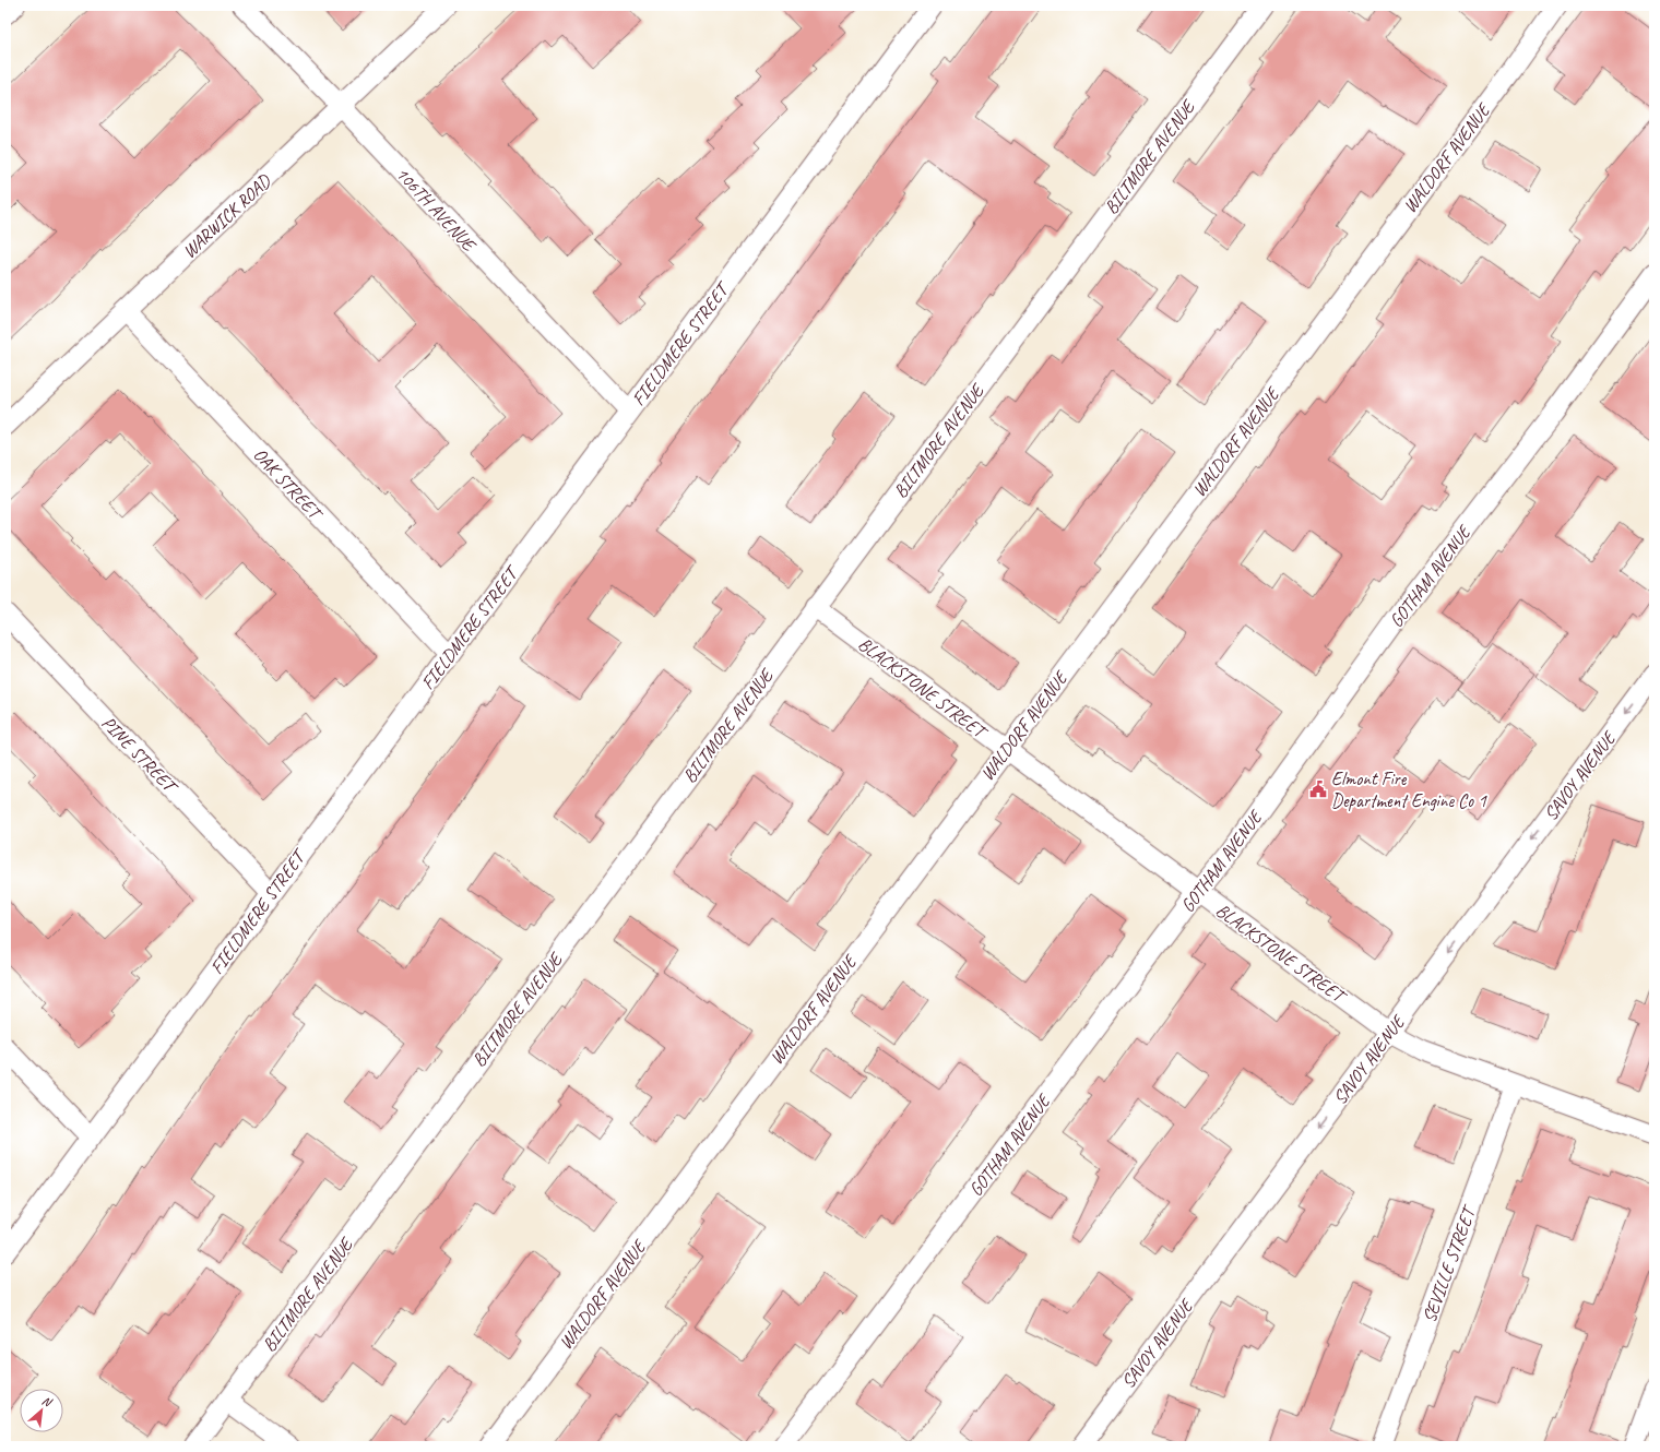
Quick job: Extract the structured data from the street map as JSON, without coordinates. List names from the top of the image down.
{
  "streets": {
    "street": [
      "BILTMORE AVENUE",
      "WALDORF AVENUE",
      "106TH AVENUE",
      "WARWICK ROAD",
      "FIELDMERE STREET",
      "OAK STREET",
      "GOTHAM AVENUE",
      "BLACKSTONE STREET",
      "PINE STREET",
      "SAVOY AVENUE",
      "SEVILLE STREET"
    ]
  },
  "crossings": [
    ["BILTMORE AVENUE", "BLACKSTONE STREET"],
    ["WALDORF AVENUE", "BLACKSTONE STREET"],
    ["106TH AVENUE", "WARWICK ROAD"],
    ["106TH AVENUE", "FIELDMERE STREET"],
    ["WARWICK ROAD", "OAK STREET"],
    ["FIELDMERE STREET", "OAK STREET"],
    ["FIELDMERE STREET", "PINE STREET"],
    ["GOTHAM AVENUE", "BLACKSTONE STREET"],
    ["BLACKSTONE STREET", "SAVOY AVENUE"],
    ["BLACKSTONE STREET", "SEVILLE STREET"]
  ],
  "one_way": ["SAVOY AVENUE"],
  "places": {
    "public building": ["Elmont Fire Department Engine Co 1"]
  },
  "north": "top right"
}
